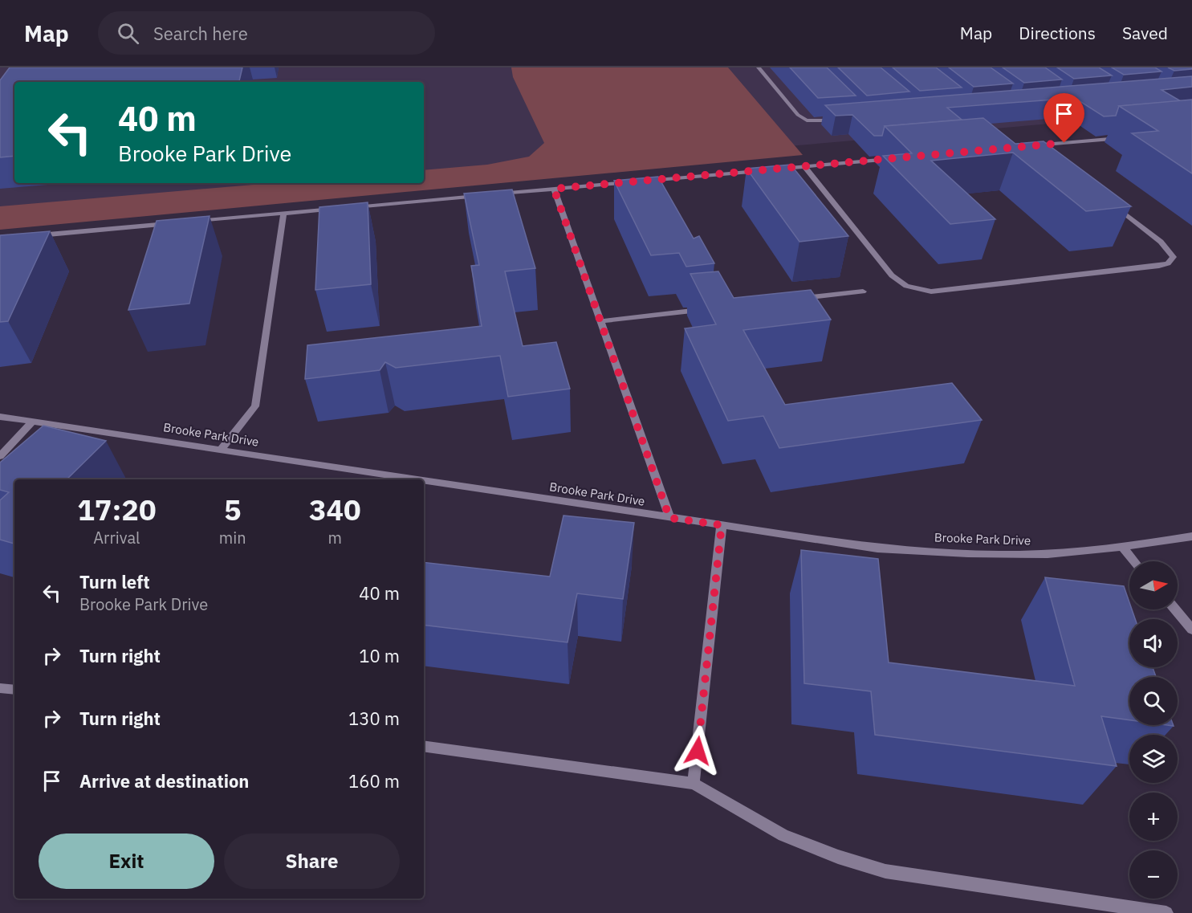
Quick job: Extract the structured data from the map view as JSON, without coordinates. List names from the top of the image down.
{
  "streets": {
    "street": ["Brooke Park Drive"]
  },
  "north": "right",
  "page": {
    "header": "Map",
    "search": "Search here",
    "nav": ["Map", "Directions", "Saved"],
    "turn": ["40 m", "Brooke Park Drive"],
    "eta": [
      "17:20",
      "Arrival",
      "5",
      "min",
      "340",
      "m"
    ],
    "map_buttons": ["+", "−"],
    "list": [
      {
        "name": "Turn left",
        "note": "Brooke Park Drive",
        "value": "40 m"
      },
      {
        "name": "Turn right",
        "value": "10 m"
      },
      {
        "name": "Turn right",
        "value": "130 m"
      },
      {
        "name": "Arrive at destination",
        "value": "160 m"
      }
    ],
    "buttons": ["Exit", "Share"]
  }
}
